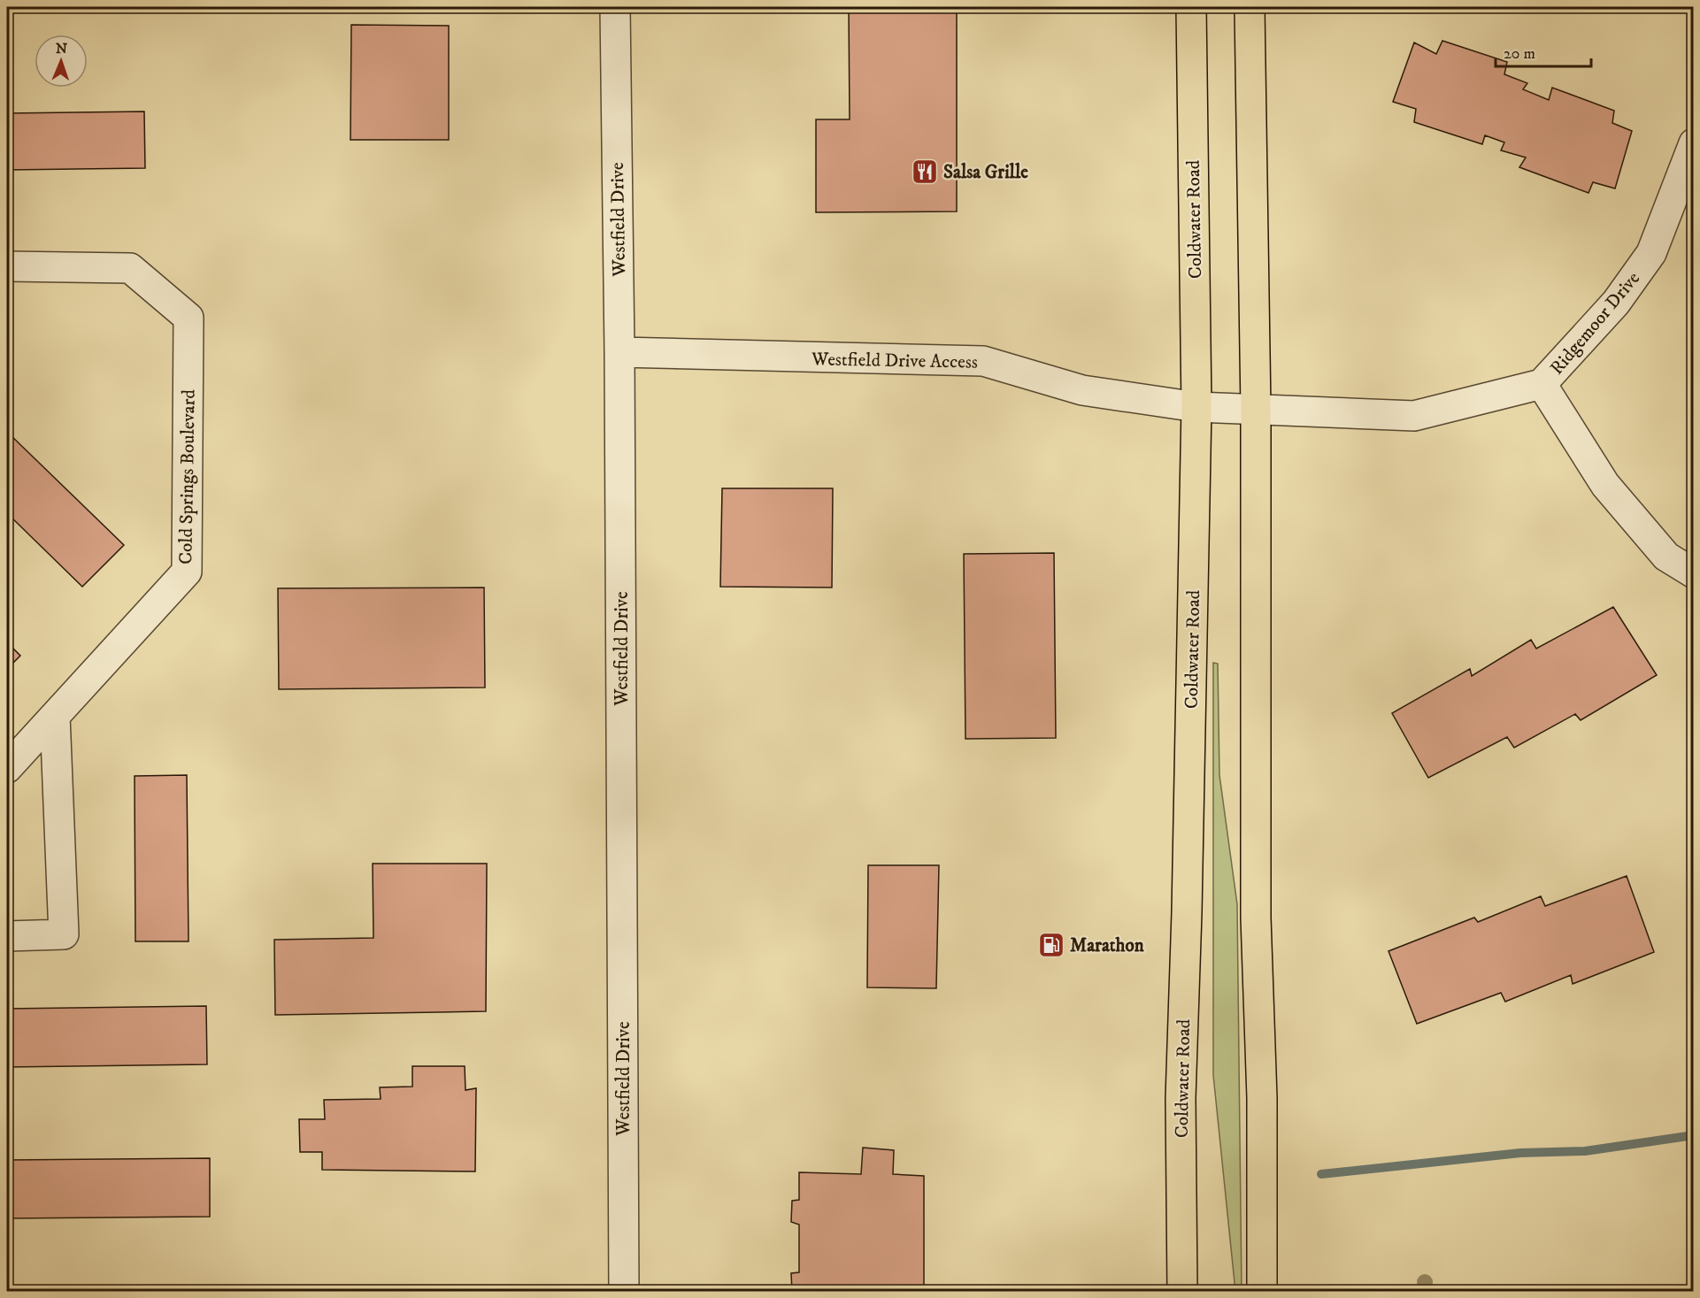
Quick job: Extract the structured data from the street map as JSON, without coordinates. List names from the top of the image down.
{
  "streets": {
    "main road": ["Coldwater Road"],
    "street": [
      "Westfield Drive",
      "Ridgemoor Drive",
      "Westfield Drive Access",
      "Cold Springs Boulevard"
    ]
  },
  "crossings": [
    ["Westfield Drive", "Westfield Drive Access"],
    ["Coldwater Road", "Ridgemoor Drive"],
    ["Coldwater Road", "Westfield Drive Access"],
    ["Ridgemoor Drive", "Westfield Drive Access"]
  ],
  "places": {
    "restaurant": ["Salsa Grille"],
    "fuel station": ["Marathon"]
  },
  "scale_bar": "20 m",
  "north": "top"
}
